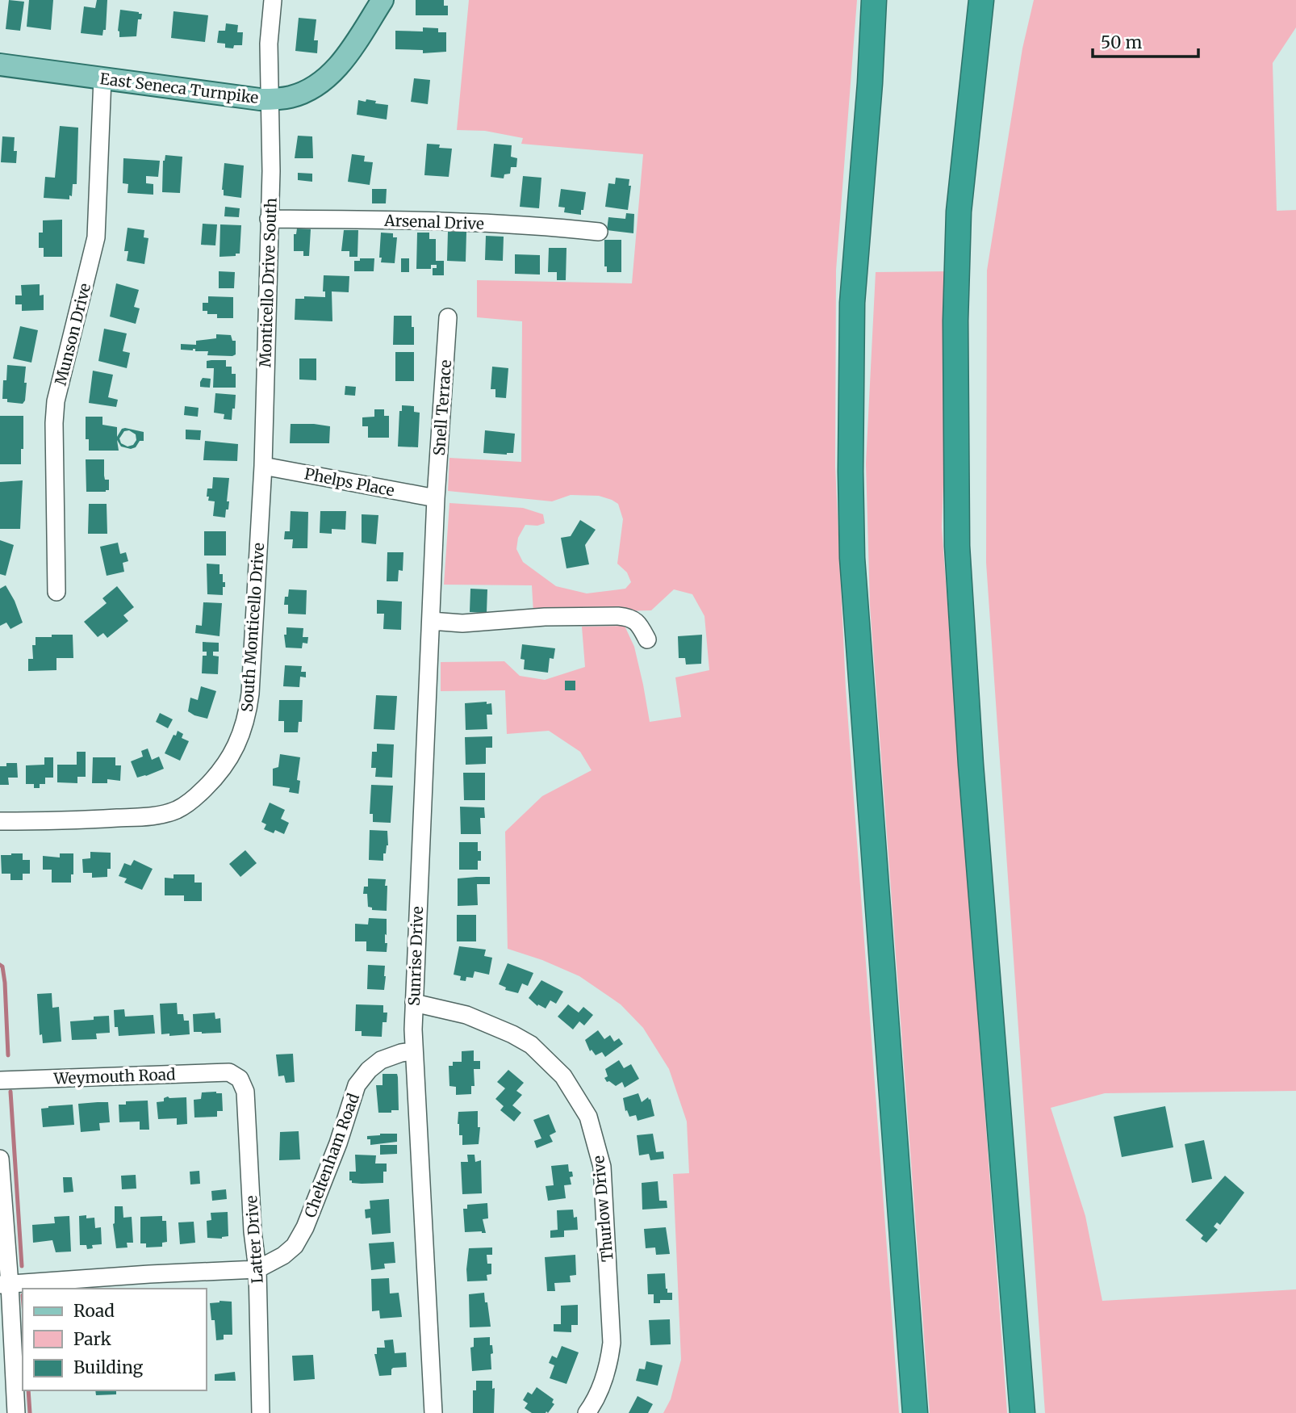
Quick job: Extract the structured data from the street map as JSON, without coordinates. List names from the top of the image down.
{
  "streets": {
    "main road": ["East Seneca Turnpike"],
    "street": [
      "Arsenal Drive",
      "Monticello Drive South",
      "Munson Drive",
      "Snell Terrace",
      "Phelps Place",
      "South Monticello Drive",
      "Sunrise Drive",
      "Weymouth Road",
      "Cheltenham Road",
      "Thurlow Drive",
      "Latter Drive"
    ]
  },
  "crossings": [
    ["East Seneca Turnpike", "Monticello Drive South"],
    ["East Seneca Turnpike", "Munson Drive"],
    ["Arsenal Drive", "Monticello Drive South"],
    ["Monticello Drive South", "Phelps Place"],
    ["Monticello Drive South", "South Monticello Drive"],
    ["Snell Terrace", "Phelps Place"],
    ["Snell Terrace", "Sunrise Drive"],
    ["Phelps Place", "South Monticello Drive"],
    ["Phelps Place", "Sunrise Drive"],
    ["Sunrise Drive", "Cheltenham Road"],
    ["Sunrise Drive", "Thurlow Drive"],
    ["Weymouth Road", "Latter Drive"],
    ["Cheltenham Road", "Latter Drive"]
  ],
  "legend": ["Road", "Park", "Building"],
  "scale_bar": "50 m"
}
